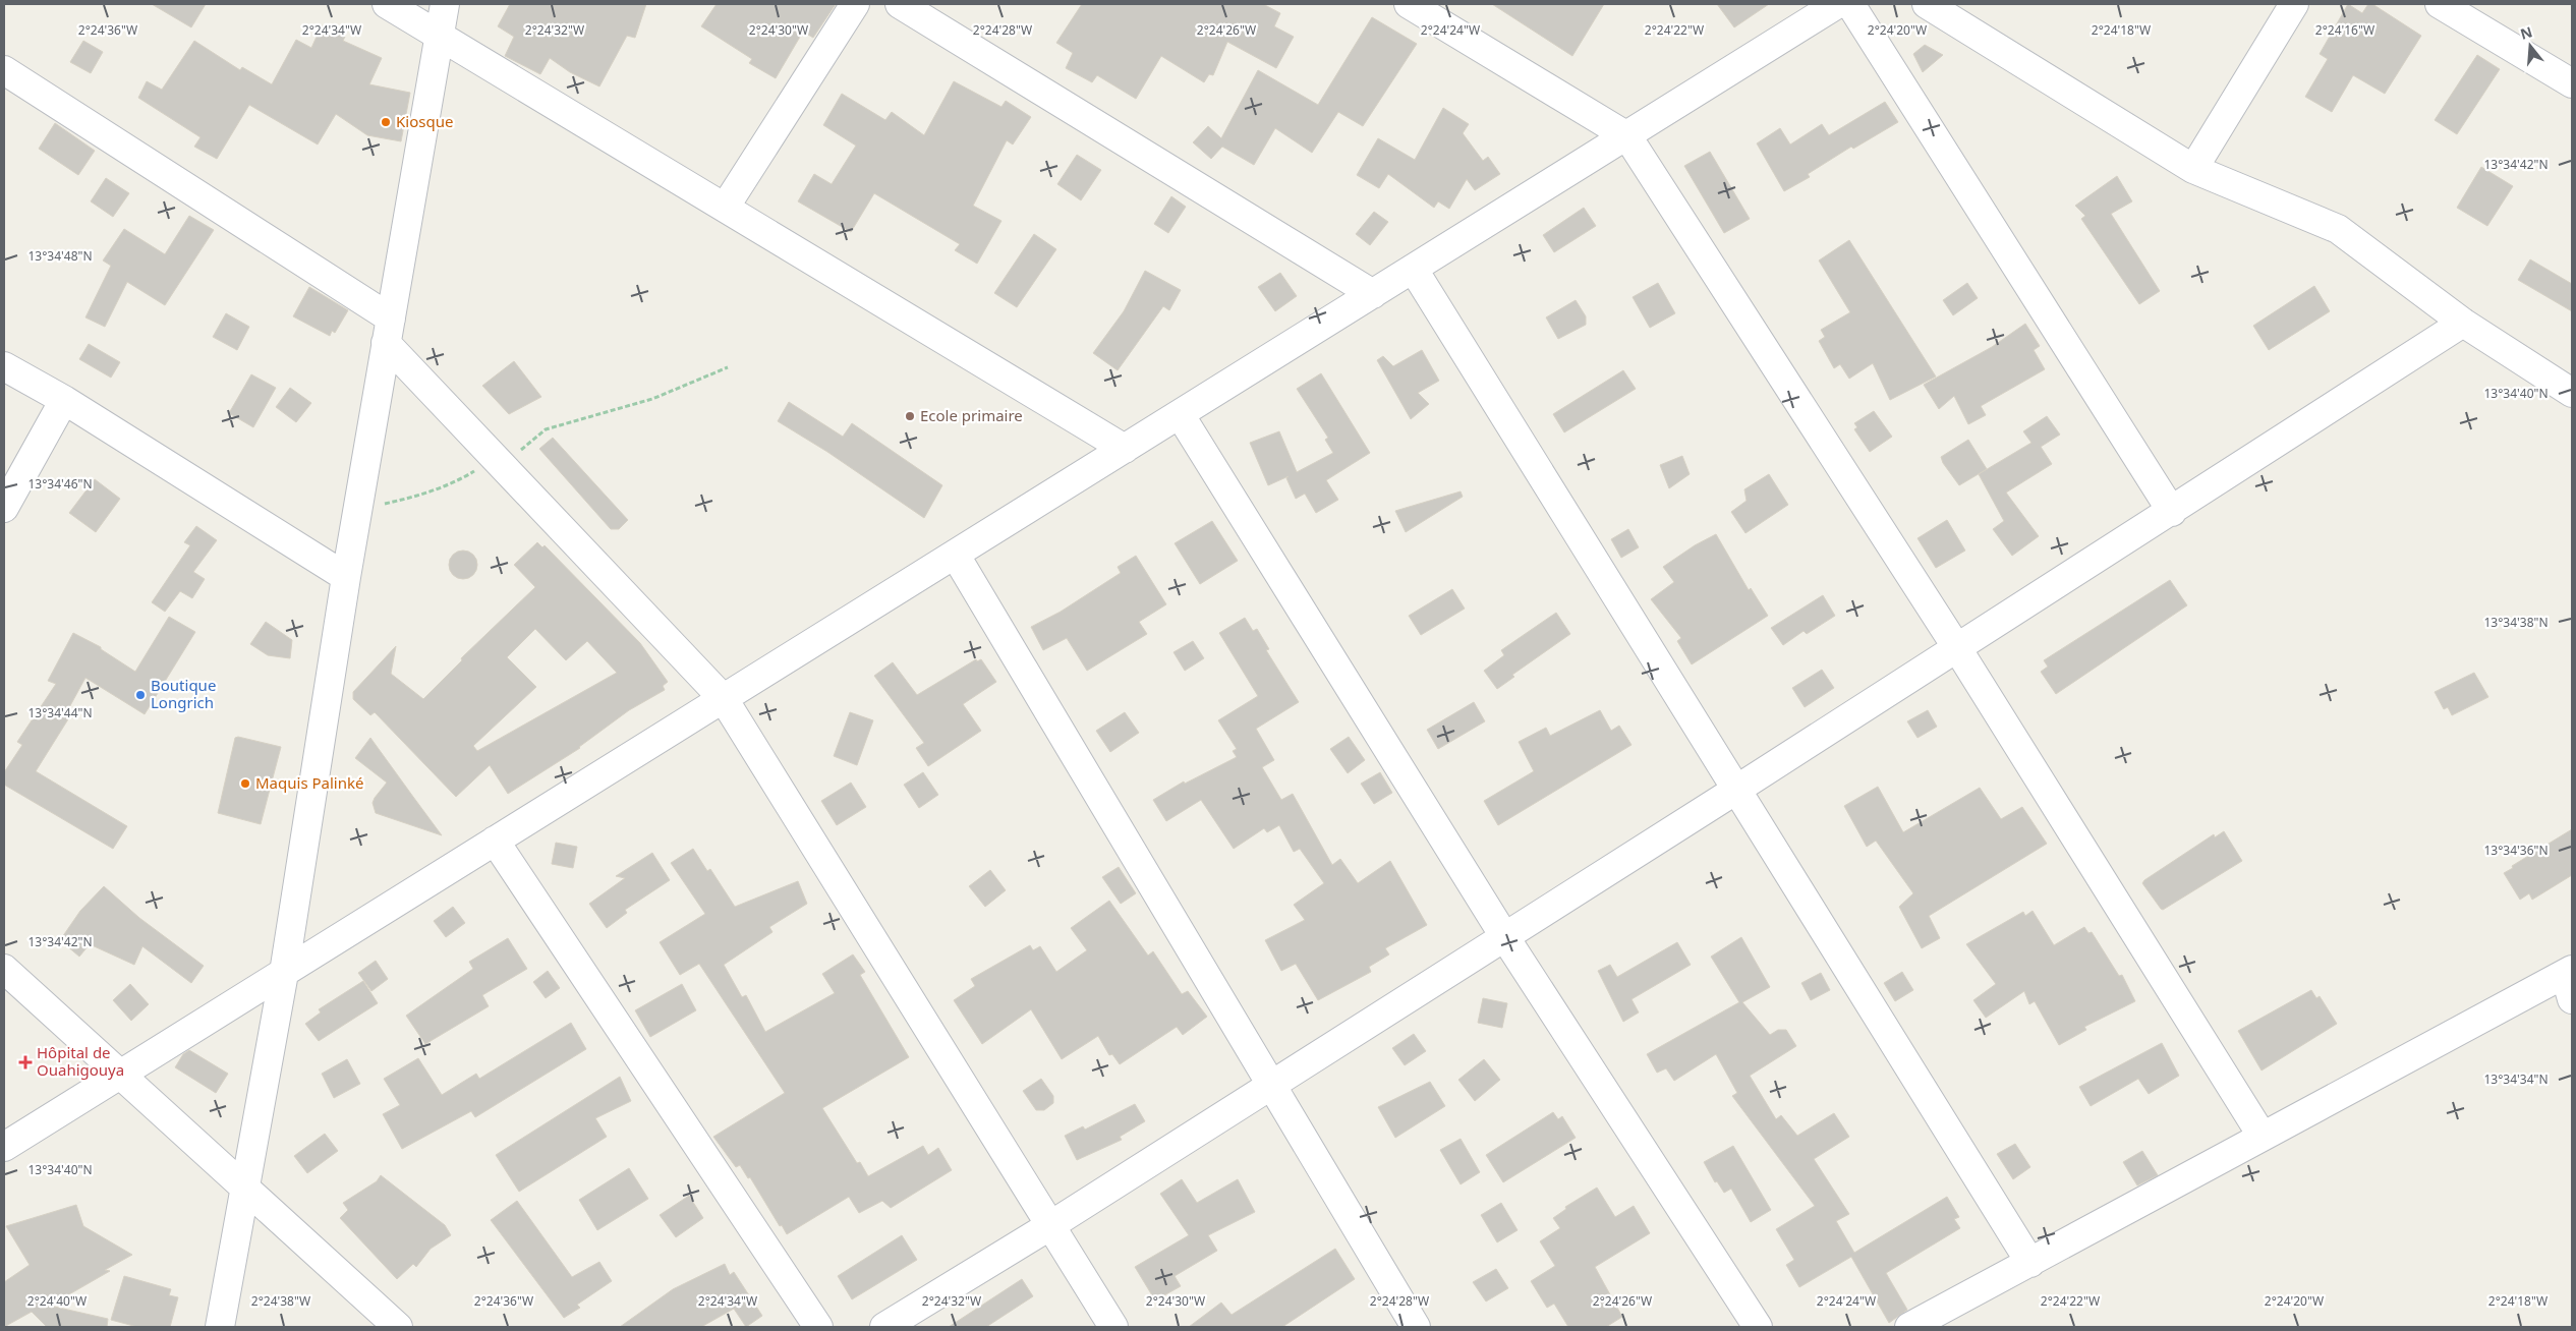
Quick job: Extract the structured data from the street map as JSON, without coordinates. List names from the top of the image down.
{
  "places": {
    "other": [
      "Kiosque",
      "Ecole primaire",
      "Boutique Longrich",
      "Maquis Palinké"
    ],
    "health": ["Hôpital de Ouahigouya"]
  },
  "north": "top",
  "coordinates": [
    "2°24'36\"W",
    "2°24'34\"W",
    "2°24'32\"W",
    "2°24'30\"W",
    "2°24'28\"W",
    "2°24'26\"W",
    "2°24'24\"W",
    "2°24'22\"W",
    "2°24'20\"W",
    "2°24'18\"W",
    "2°24'16\"W",
    "13°34'42\"N",
    "13°34'48\"N",
    "13°34'40\"N",
    "13°34'46\"N",
    "13°34'38\"N",
    "13°34'44\"N",
    "13°34'36\"N",
    "13°34'34\"N",
    "2°24'40\"W",
    "2°24'38\"W"
  ]
}
